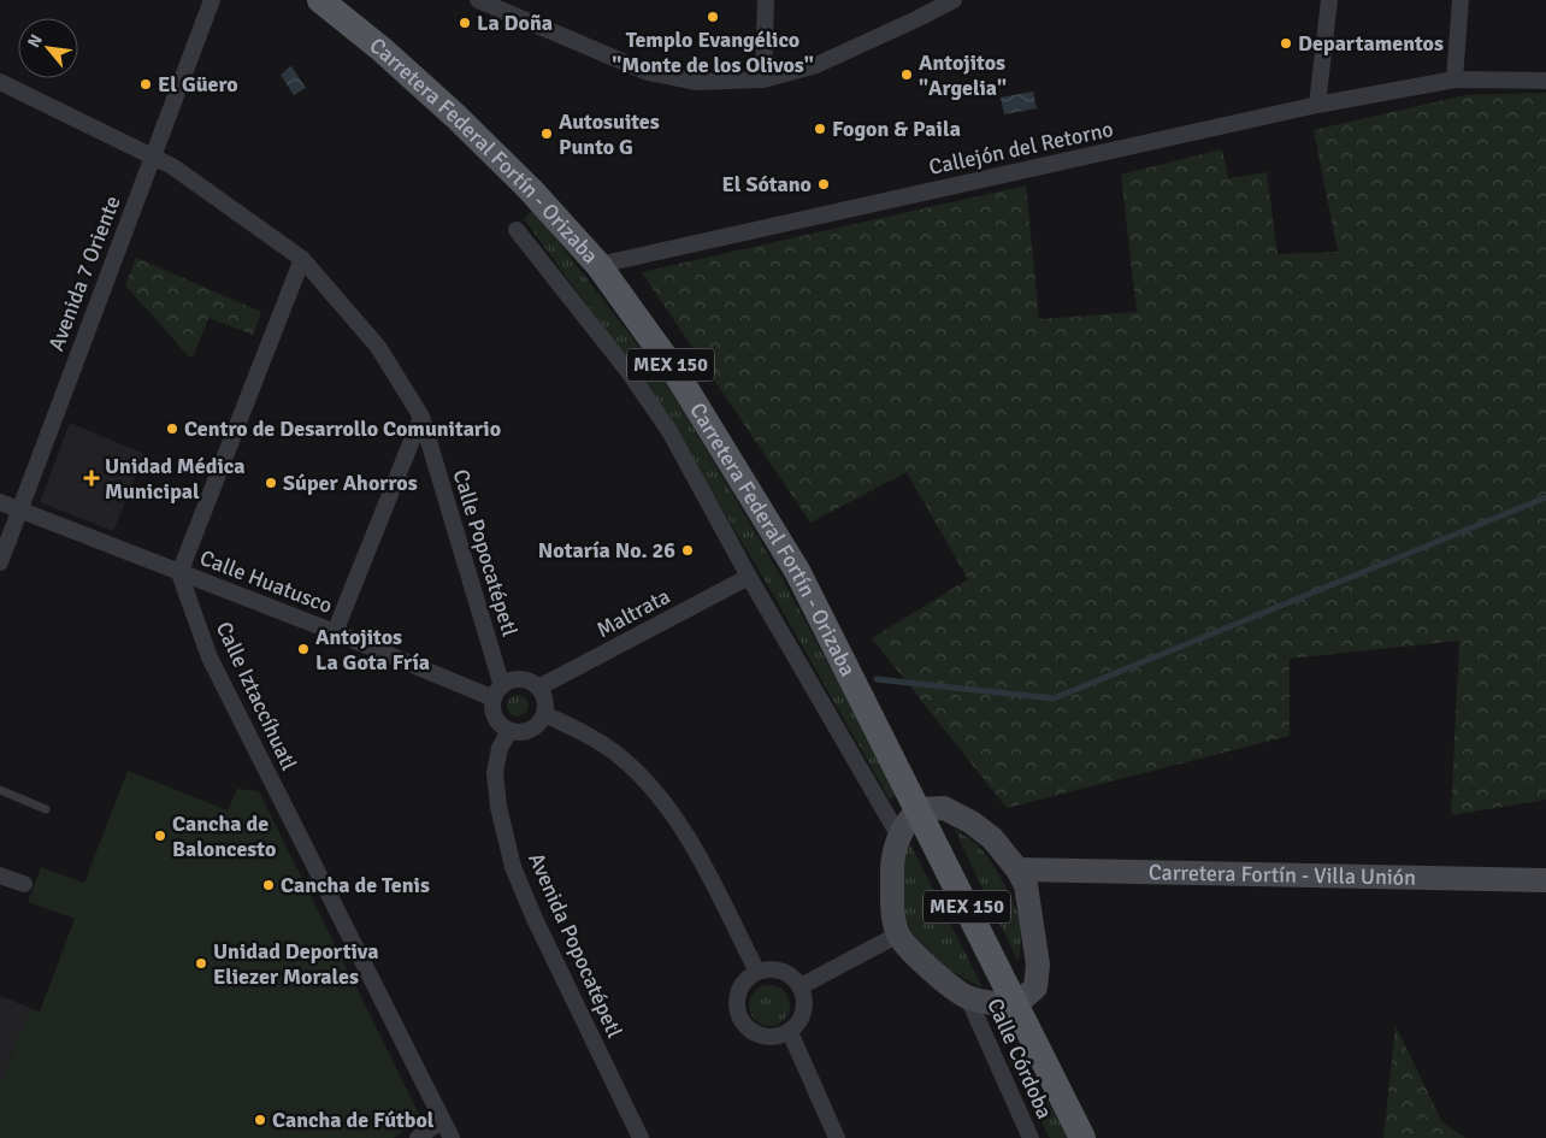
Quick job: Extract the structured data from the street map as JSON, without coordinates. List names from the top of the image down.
{
  "streets": {
    "main road": ["Carretera Federal Fortín - Orizaba", "MEX 150", "Carretera Fortín - Villa Unión"],
    "street": [
      "Callejón del Retorno",
      "Avenida 7 Oriente",
      "Calle Popocatépetl",
      "Calle Huatusco",
      "Maltrata",
      "Calle Iztaccíhuatl",
      "Avenida Popocatépetl",
      "Calle Córdoba"
    ]
  },
  "crossings": [
    ["Callejón del Retorno", "Carretera Federal Fortín - Orizaba"],
    ["Avenida 7 Oriente", "Calle Popocatépetl"],
    ["Avenida 7 Oriente", "Calle Huatusco"],
    ["Calle Popocatépetl", "Calle Huatusco"],
    ["Calle Popocatépetl", "Maltrata"],
    ["Calle Popocatépetl", "Avenida Popocatépetl"],
    ["Calle Huatusco", "Maltrata"],
    ["Calle Huatusco", "Calle Iztaccíhuatl"],
    ["Calle Huatusco", "Avenida Popocatépetl"],
    ["Maltrata", "Avenida Popocatépetl"]
  ],
  "places": {
    "other": [
      "Templo Evangélico \"Monte de los Olivos\"",
      "La Doña",
      "Departamentos",
      "Antojitos \"Argelia\"",
      "El Güero",
      "Fogon & Paila",
      "Autosuites Punto G",
      "El Sótano",
      "Centro de Desarrollo Comunitario",
      "Súper Ahorros",
      "Notaría No. 26",
      "Antojitos La Gota Fría",
      "Cancha de Baloncesto",
      "Cancha de Tenis",
      "Unidad Deportiva Eliezer Morales",
      "Cancha de Fútbol"
    ],
    "health": ["Unidad Médica Municipal"]
  },
  "north": "top left"
}
